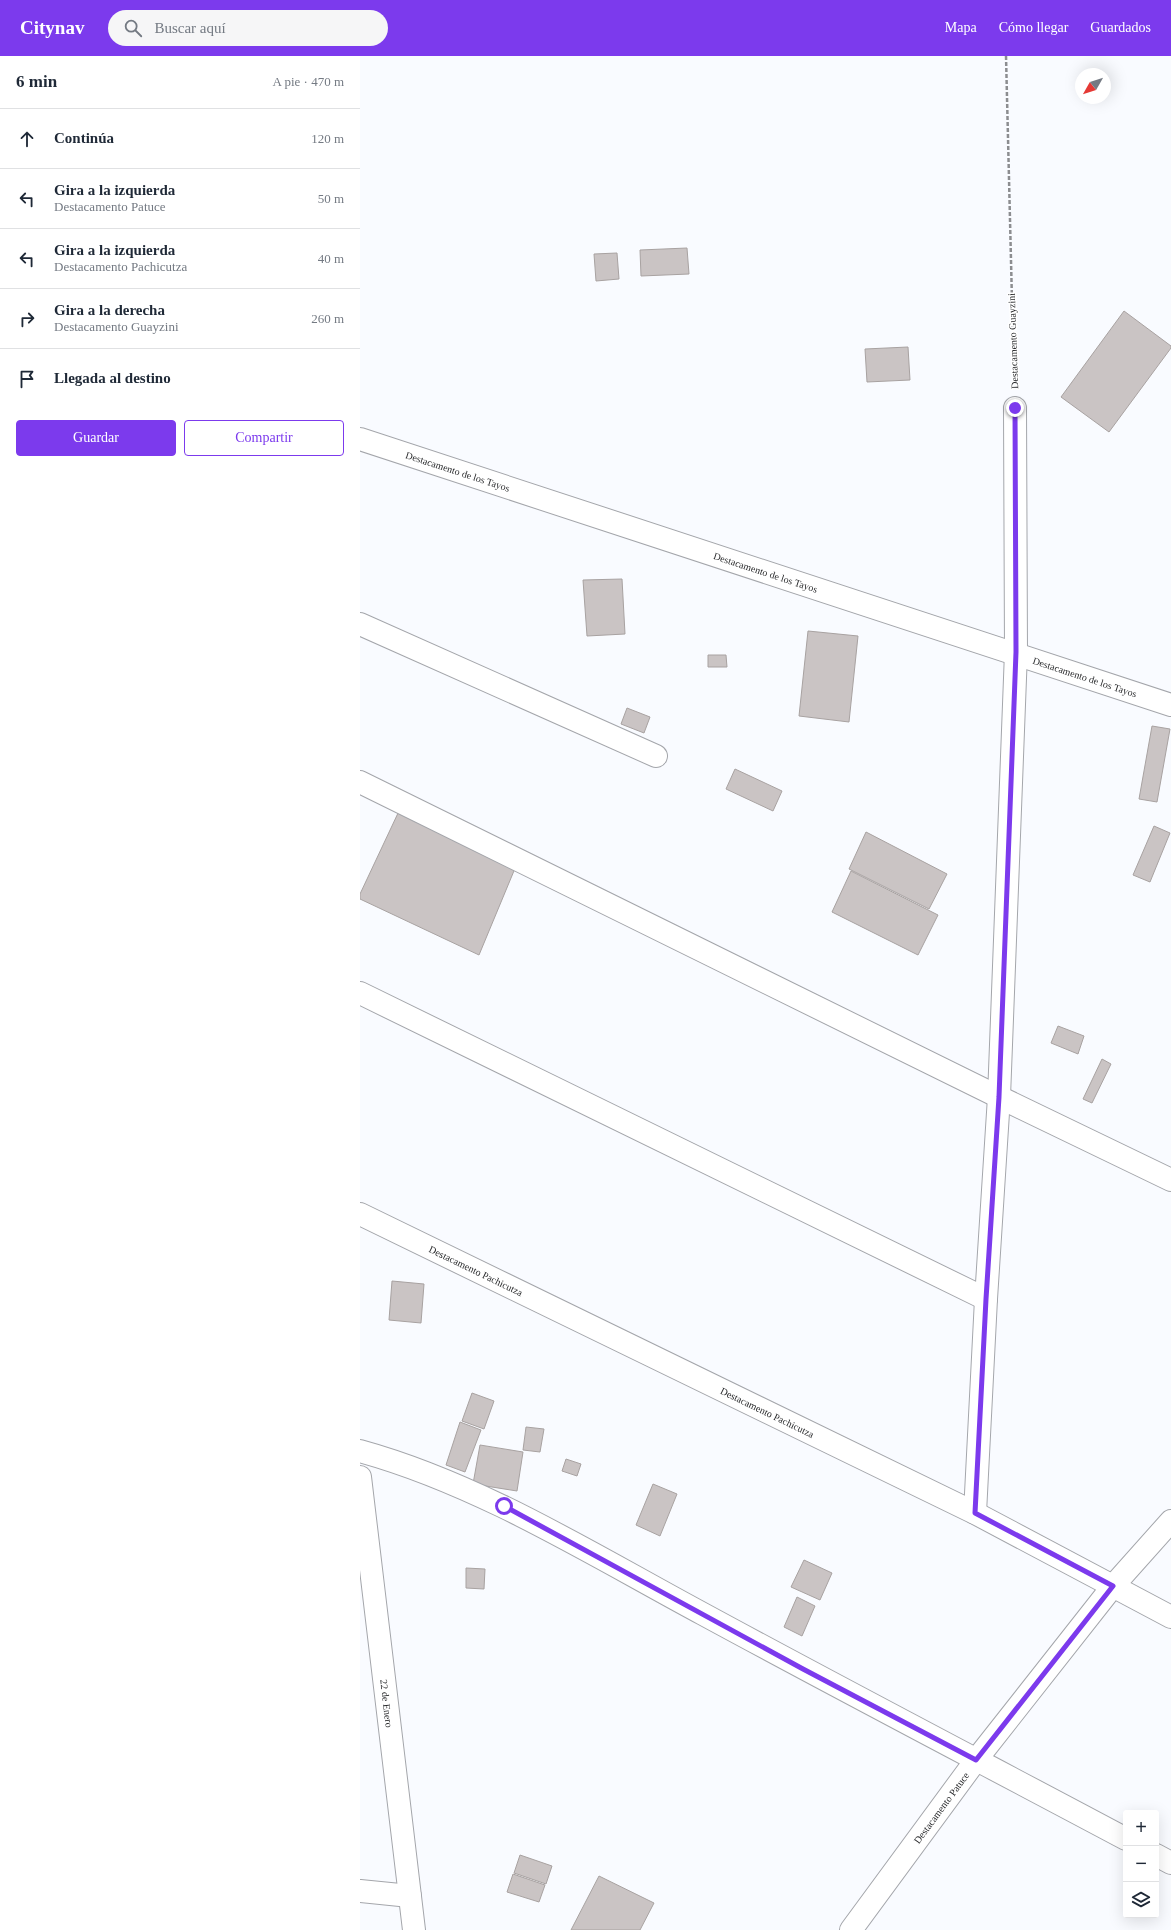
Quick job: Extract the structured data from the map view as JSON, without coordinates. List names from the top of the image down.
{
  "streets": {
    "street": [
      "Destacamento de los Tayos",
      "Destacamento Pachicutza",
      "22 de Enero",
      "Destacamento Patuce"
    ],
    "path": ["Destacamento Guayzini"]
  },
  "crossings": [
    ["Destacamento Pachicutza", "Destacamento Patuce"]
  ],
  "north": "bottom left",
  "page": {
    "header": "Citynav",
    "search": "Buscar aquí",
    "nav": ["Mapa", "Cómo llegar", "Guardados"],
    "heading": ["6 min", "A pie · 470 m"],
    "list": [
      ["Continúa", "120 m"],
      ["Gira a la izquierda", "Destacamento Patuce", "50 m"],
      ["Gira a la izquierda", "Destacamento Pachicutza", "40 m"],
      ["Gira a la derecha", "Destacamento Guayzini", "260 m"],
      "Llegada al destino"
    ],
    "buttons": ["Guardar", "Compartir"],
    "map_buttons": ["+", "−"]
  }
}
